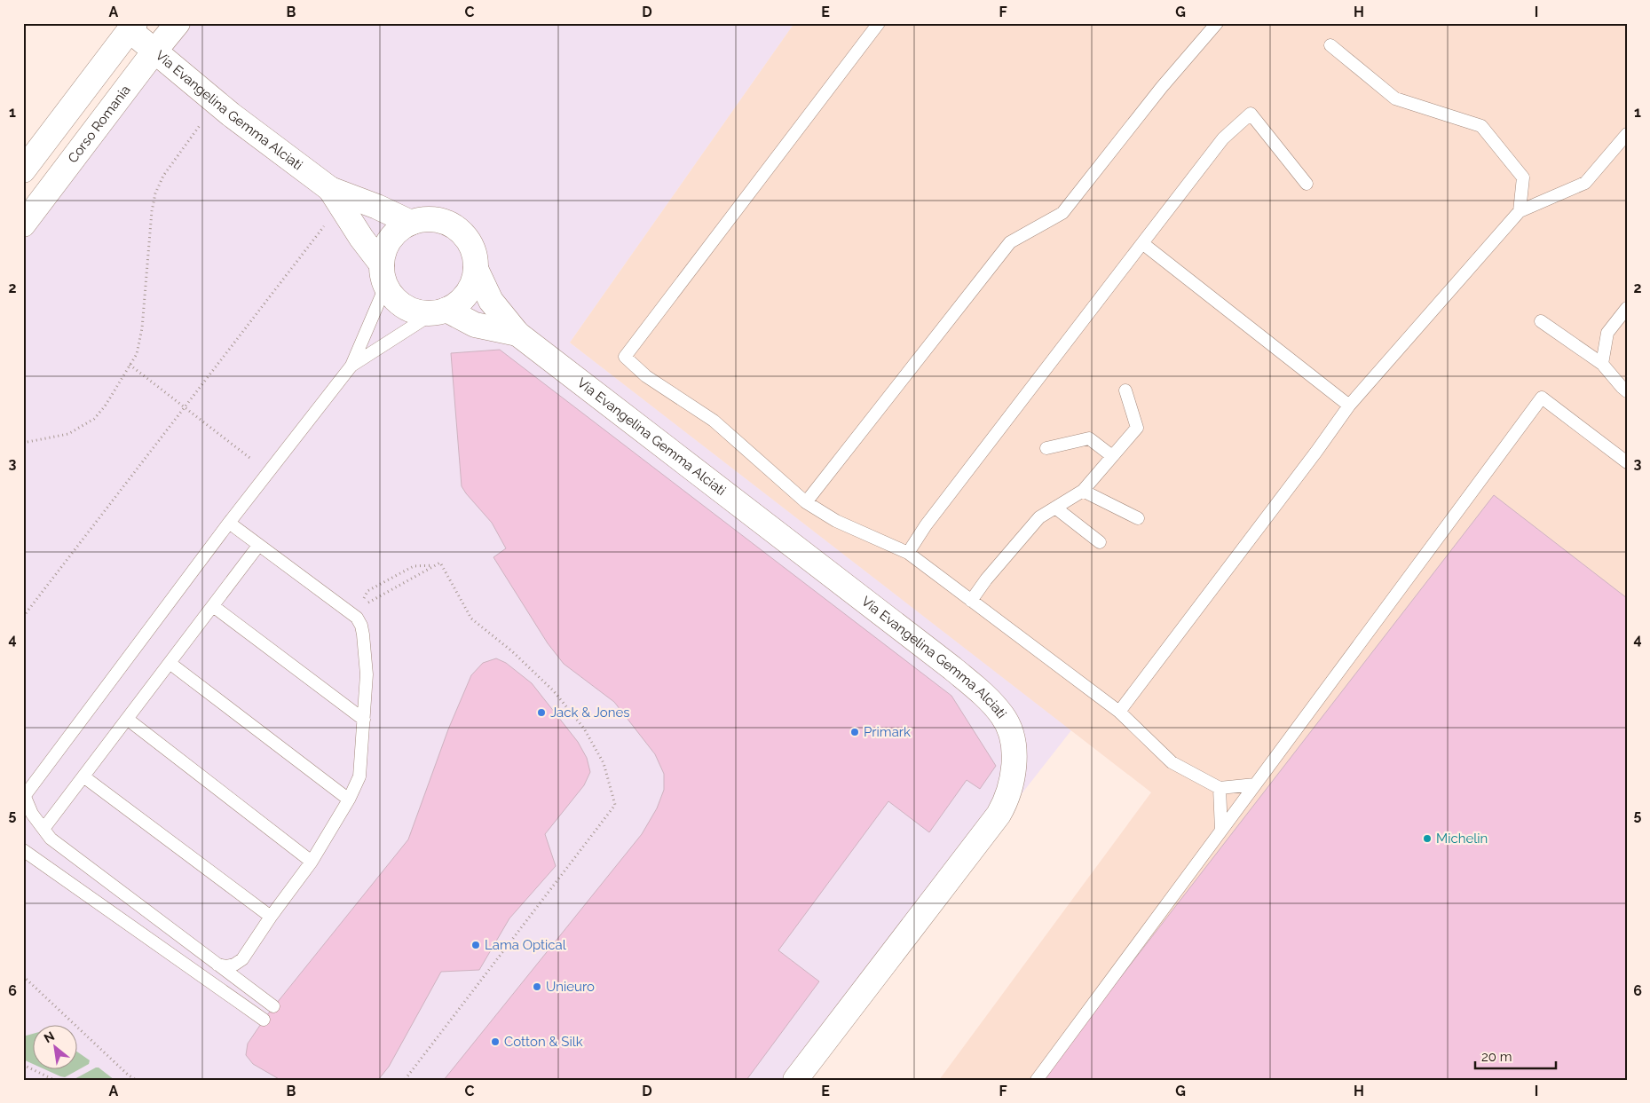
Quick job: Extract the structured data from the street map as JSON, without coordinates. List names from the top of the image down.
{
  "streets": {
    "street": ["Via Evangelina Gemma Alciati", "Corso Romania"]
  },
  "crossings": [
    ["Via Evangelina Gemma Alciati", "Corso Romania"]
  ],
  "places": [
    "Jack & Jones",
    "Primark",
    "Michelin",
    "Lama Optical",
    "Unieuro",
    "Cotton & Silk"
  ],
  "scale_bar": "20 m",
  "north": "top left",
  "grid": {
    "columns": [
      "A",
      "B",
      "C",
      "D",
      "E",
      "F",
      "G",
      "H",
      "I"
    ],
    "rows": [
      "1",
      "2",
      "3",
      "4",
      "5",
      "6"
    ]
  }
}
